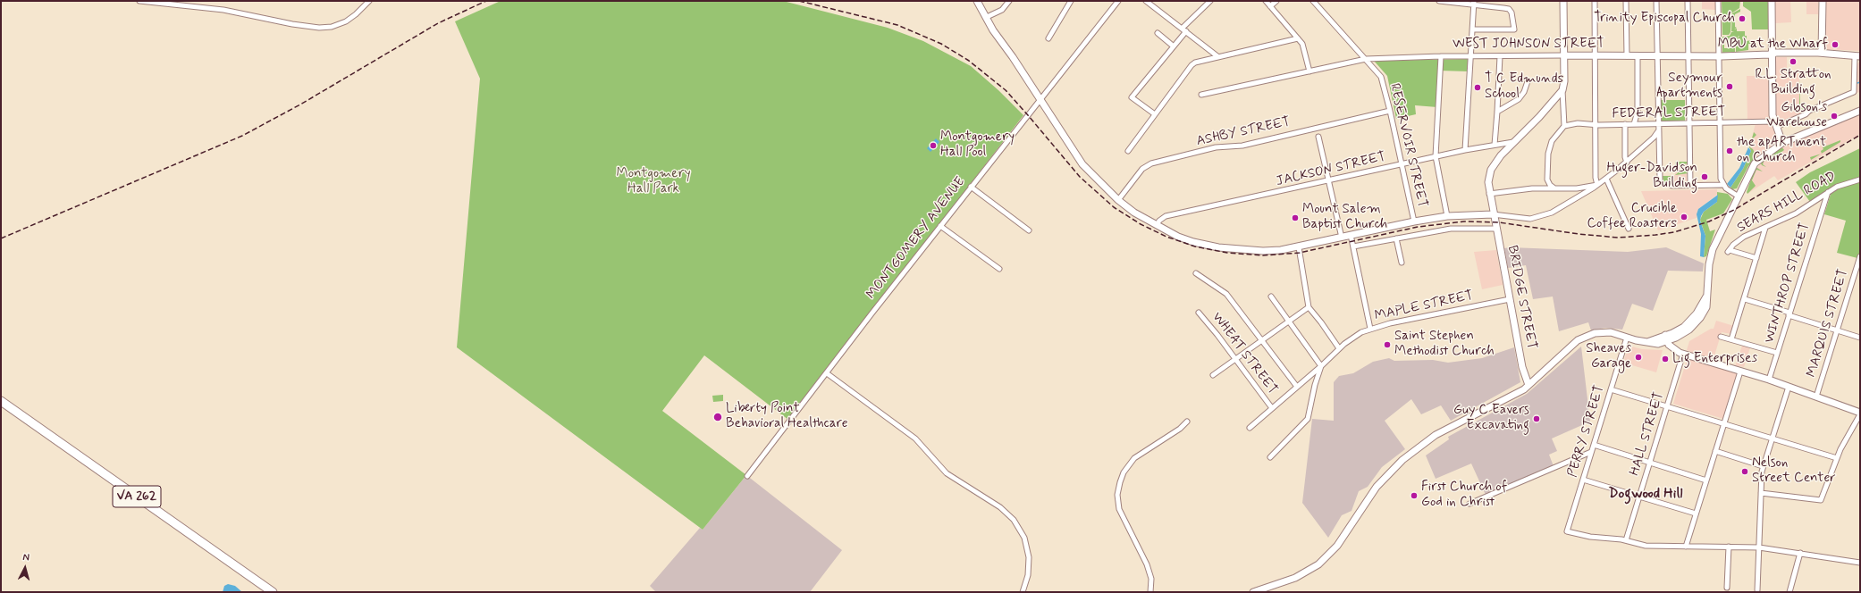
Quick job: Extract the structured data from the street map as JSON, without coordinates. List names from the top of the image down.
{
  "streets": {
    "highway": ["VA 262"],
    "street": [
      "WEST JOHNSON STREET",
      "FEDERAL STREET",
      "ASHBY STREET",
      "RESERVOIR STREET",
      "JACKSON STREET",
      "SEARS HILL ROAD",
      "MONTGOMERY AVENUE",
      "WINTHROP STREET",
      "BRIDGE STREET",
      "MAPLE STREET",
      "MARQUIS STREET",
      "WHEAT STREET",
      "PERRY STREET",
      "HALL STREET"
    ]
  },
  "crossings": [
    ["WEST JOHNSON STREET", "RESERVOIR STREET"],
    ["ASHBY STREET", "RESERVOIR STREET"],
    ["RESERVOIR STREET", "JACKSON STREET"],
    ["JACKSON STREET", "BRIDGE STREET"],
    ["SEARS HILL ROAD", "WINTHROP STREET"],
    ["BRIDGE STREET", "MAPLE STREET"],
    ["MAPLE STREET", "WHEAT STREET"],
    ["PERRY STREET", "HALL STREET"]
  ],
  "districts": ["Dogwood Hill"],
  "parks": ["Montgomery Hall Park"],
  "places": [
    "Trinity Episcopal Church",
    "MBU at the Wharf",
    "R.L. Stratton Building",
    "Seymour Apartments",
    "T C Edmunds School",
    "Gibson's Warehouse",
    "Montgomery Hall Pool",
    "the apARTment on Church",
    "Huger-Davidson Building",
    "Crucible Coffee Roasters",
    "Mount Salem Baptist Church",
    "Saint Stephen Methodist Church",
    "Sheaves Garage",
    "Lig Enterprises",
    "Liberty Point Behavioral Healthcare",
    "Guy C Eavers Excavating",
    "Nelson Street Center",
    "First Church of God in Christ"
  ],
  "north": "top"
}
